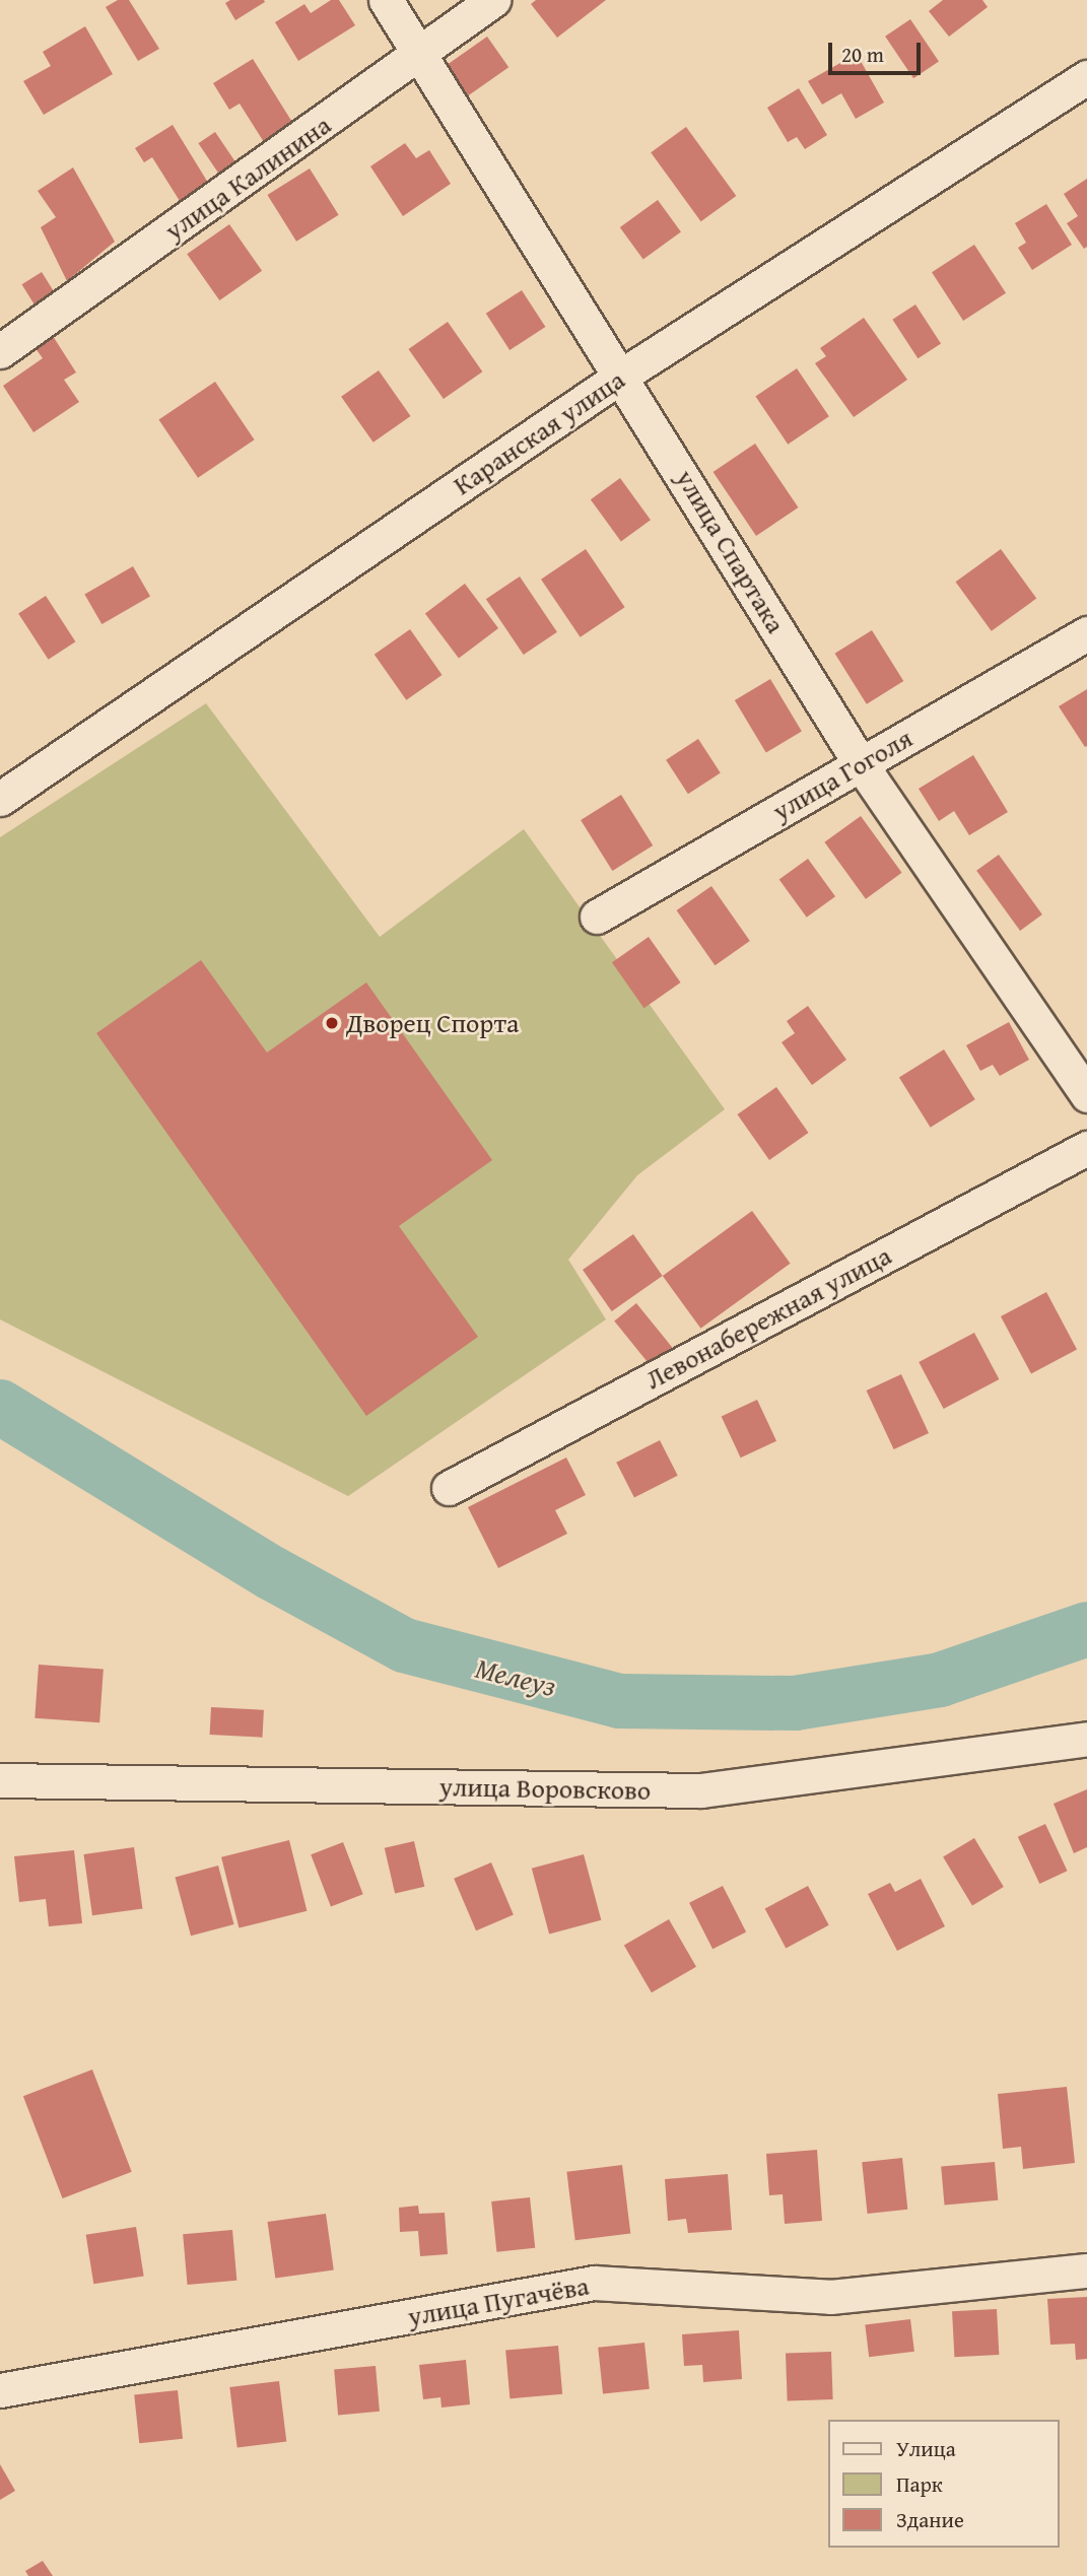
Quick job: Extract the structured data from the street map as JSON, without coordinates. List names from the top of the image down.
{
  "streets": {
    "street": [
      "улица Калинина",
      "Каранская улица",
      "улица Спартака",
      "улица Гоголя",
      "Левонабережная улица",
      "улица Воровсково",
      "улица Пугачёва"
    ]
  },
  "crossings": [
    ["улица Калинина", "улица Спартака"],
    ["Каранская улица", "улица Спартака"],
    ["улица Спартака", "улица Гоголя"]
  ],
  "water": ["Мелеуз"],
  "places": ["Дворец Спорта"],
  "legend": ["Улица", "Парк", "Здание"],
  "scale_bar": "20 m"
}
